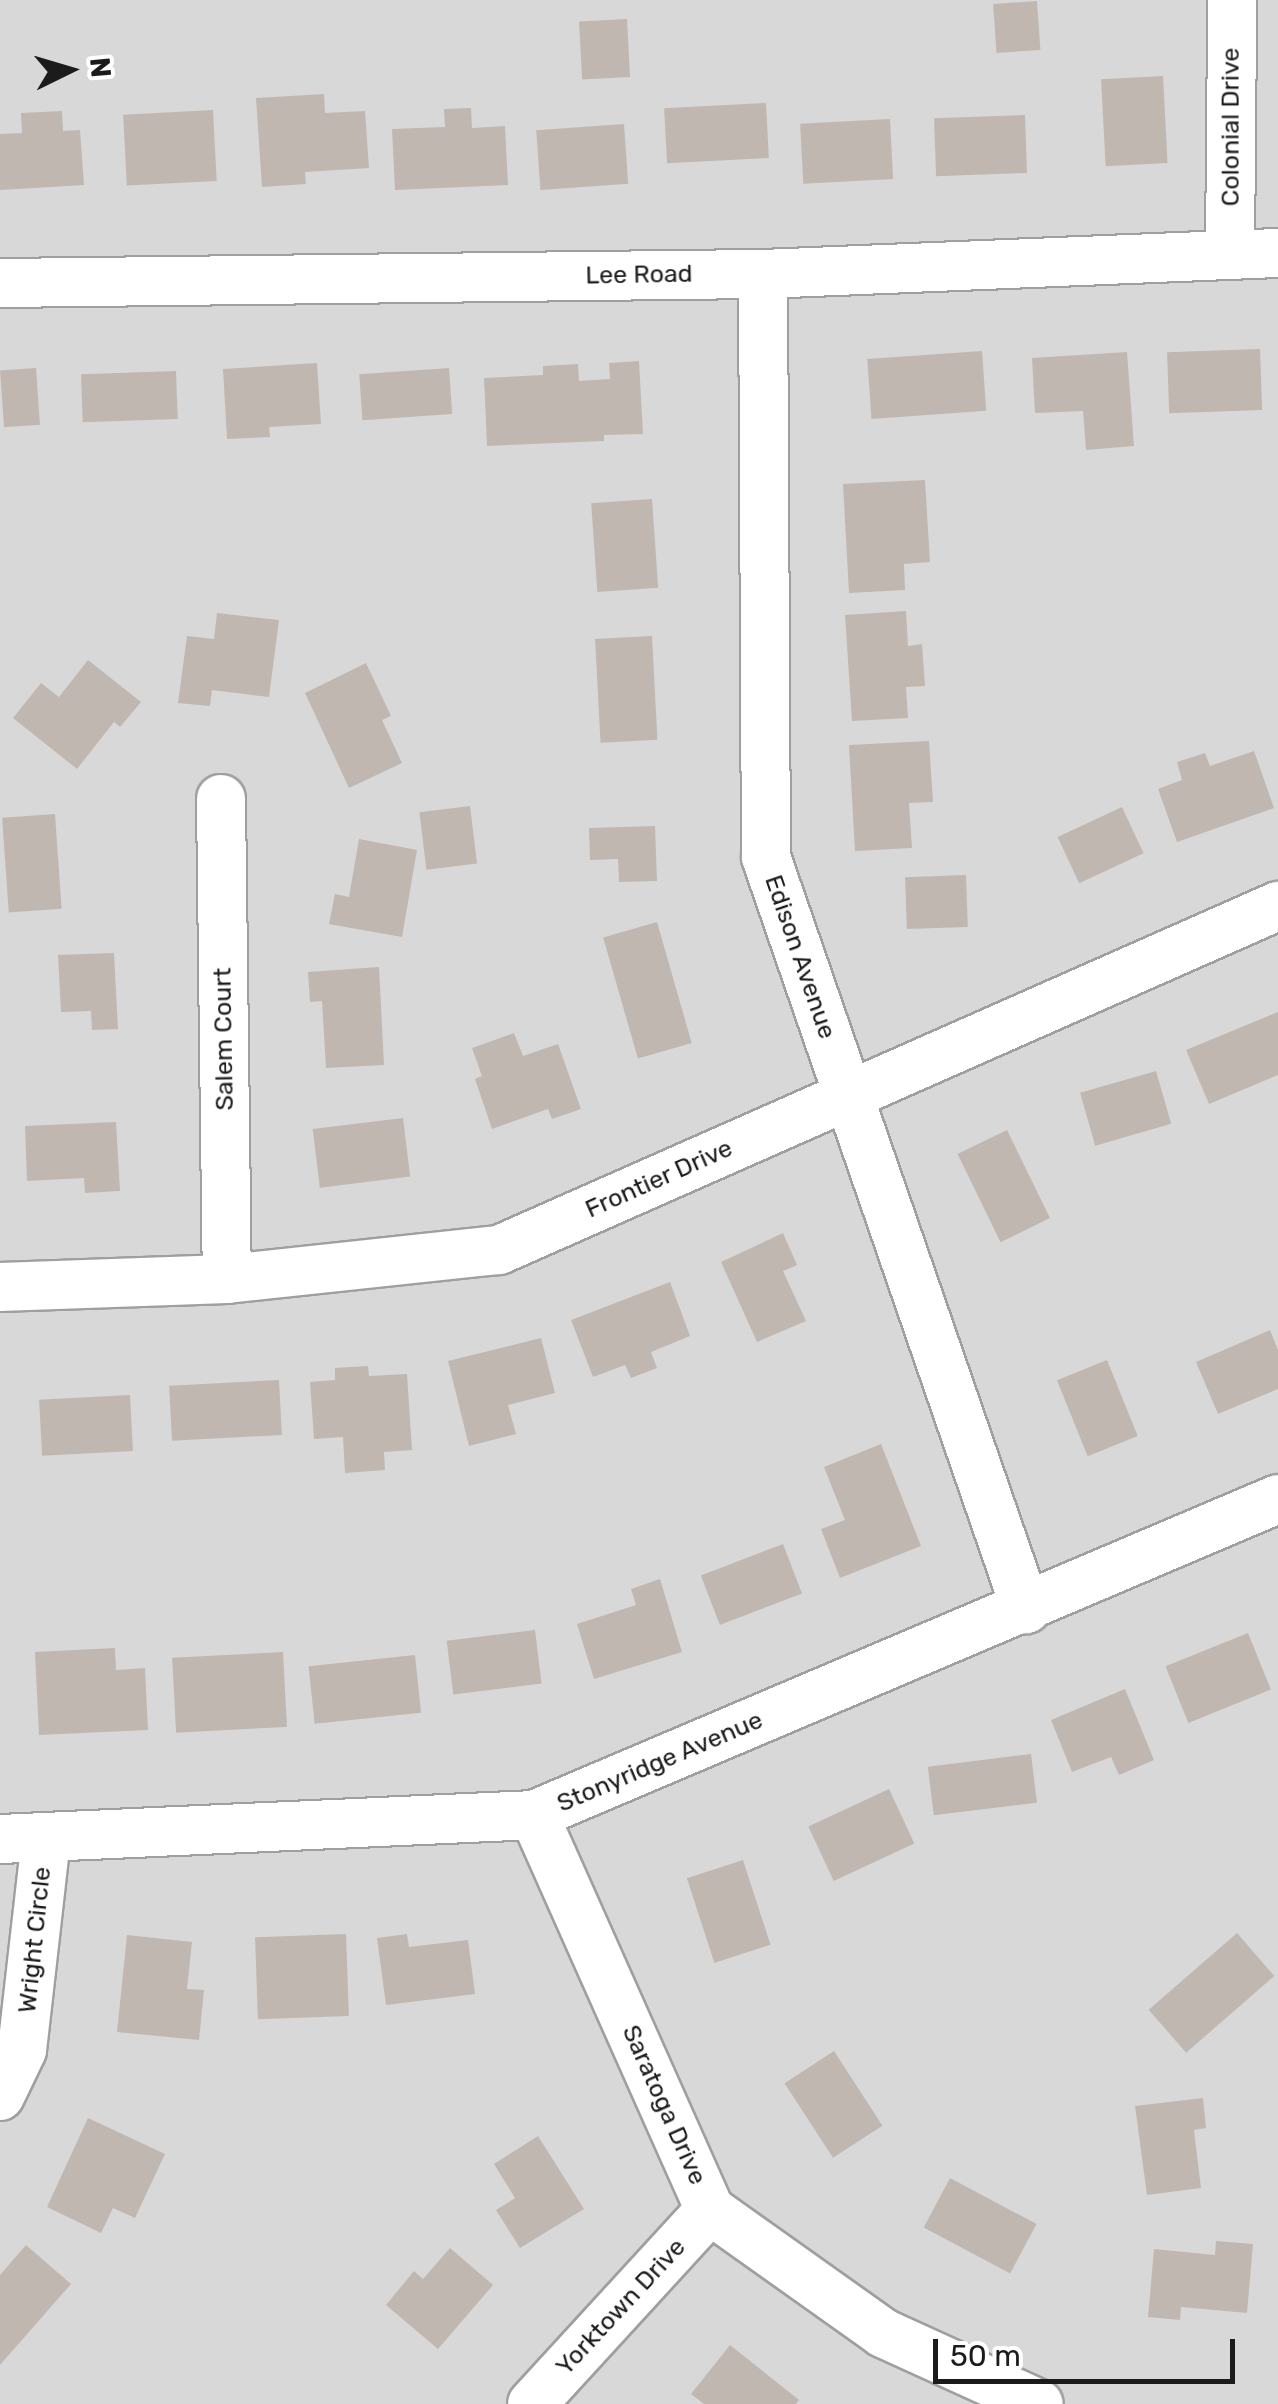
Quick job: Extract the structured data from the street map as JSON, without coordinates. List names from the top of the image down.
{
  "streets": {
    "street": [
      "Colonial Drive",
      "Lee Road",
      "Edison Avenue",
      "Salem Court",
      "Frontier Drive",
      "Stonyridge Avenue",
      "Wright Circle",
      "Saratoga Drive",
      "Yorktown Drive"
    ]
  },
  "crossings": [
    ["Colonial Drive", "Lee Road"],
    ["Lee Road", "Edison Avenue"],
    ["Edison Avenue", "Frontier Drive"],
    ["Edison Avenue", "Stonyridge Avenue"],
    ["Salem Court", "Frontier Drive"],
    ["Stonyridge Avenue", "Wright Circle"],
    ["Stonyridge Avenue", "Saratoga Drive"],
    ["Saratoga Drive", "Yorktown Drive"]
  ],
  "scale_bar": "50 m",
  "north": "right"
}
